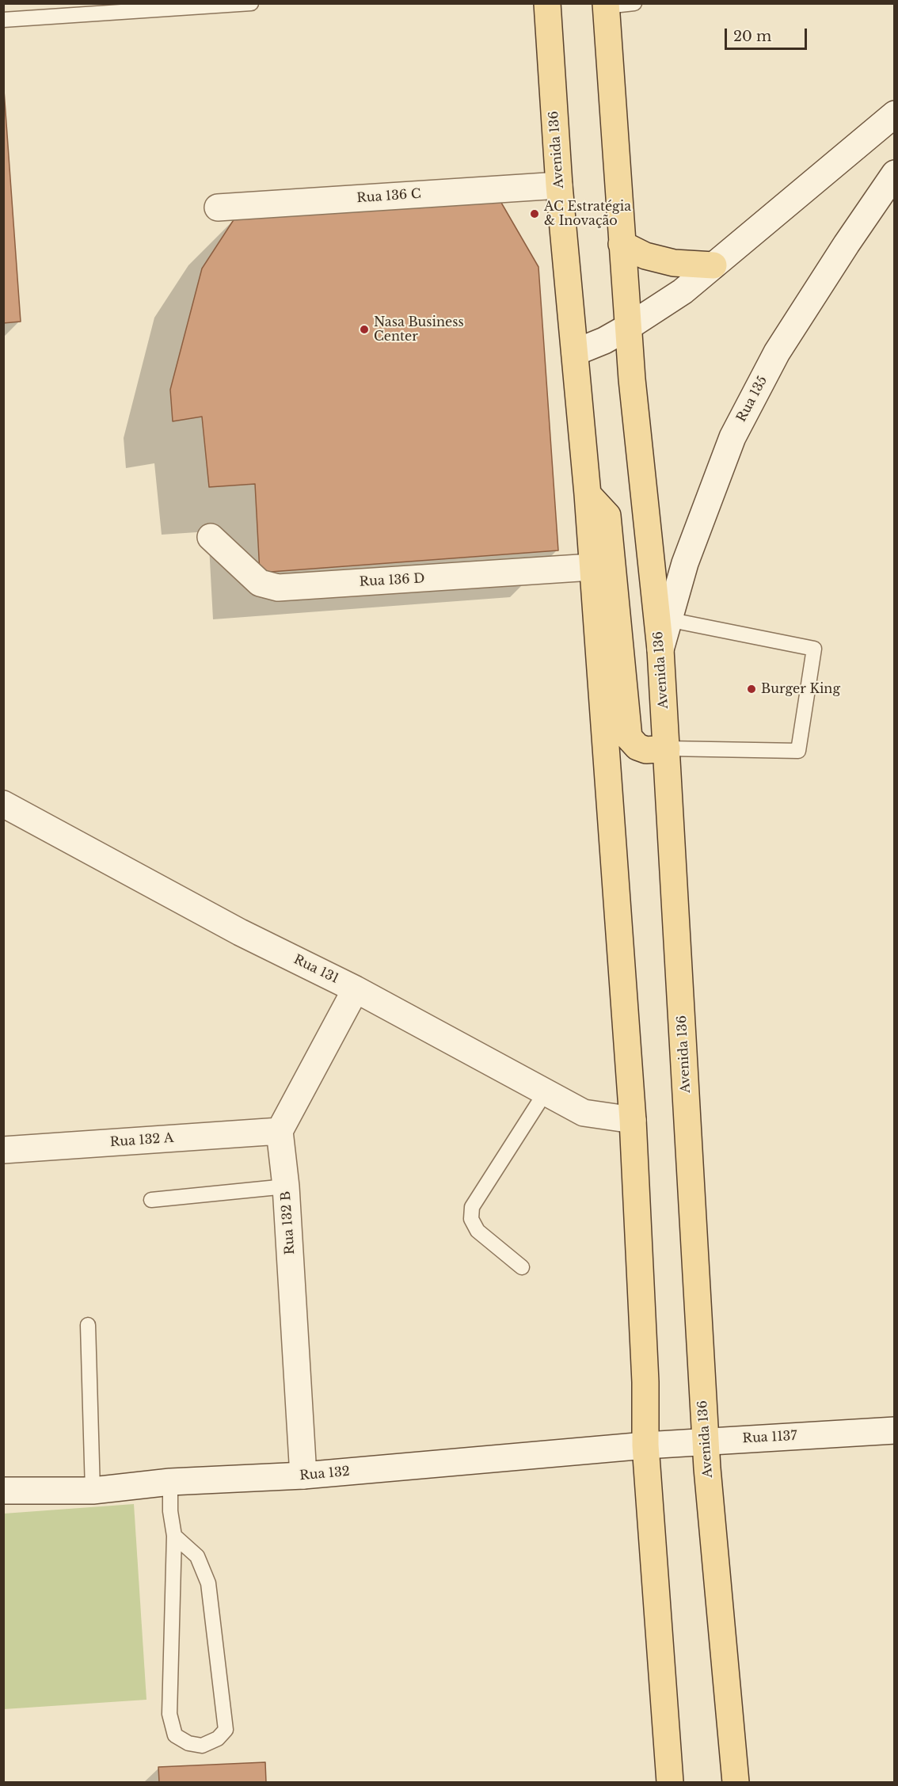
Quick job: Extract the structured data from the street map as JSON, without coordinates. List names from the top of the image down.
{
  "streets": {
    "main road": ["Avenida 136"],
    "street": [
      "Rua 136 C",
      "Rua 135",
      "Rua 136 D",
      "Rua 131",
      "Rua 132 A",
      "Rua 132 B",
      "Rua 1137",
      "Rua 132"
    ]
  },
  "crossings": [
    ["Avenida 136", "Rua 136 C"],
    ["Avenida 136", "Rua 135"],
    ["Avenida 136", "Rua 136 D"],
    ["Avenida 136", "Rua 131"],
    ["Avenida 136", "Rua 1137"],
    ["Avenida 136", "Rua 132"],
    ["Rua 132 A", "Rua 132 B"],
    ["Rua 132 B", "Rua 132"],
    ["Rua 1137", "Rua 132"]
  ],
  "places": ["AC Estratégia & Inovação", "Nasa Business Center", "Burger King"],
  "scale_bar": "20 m"
}
